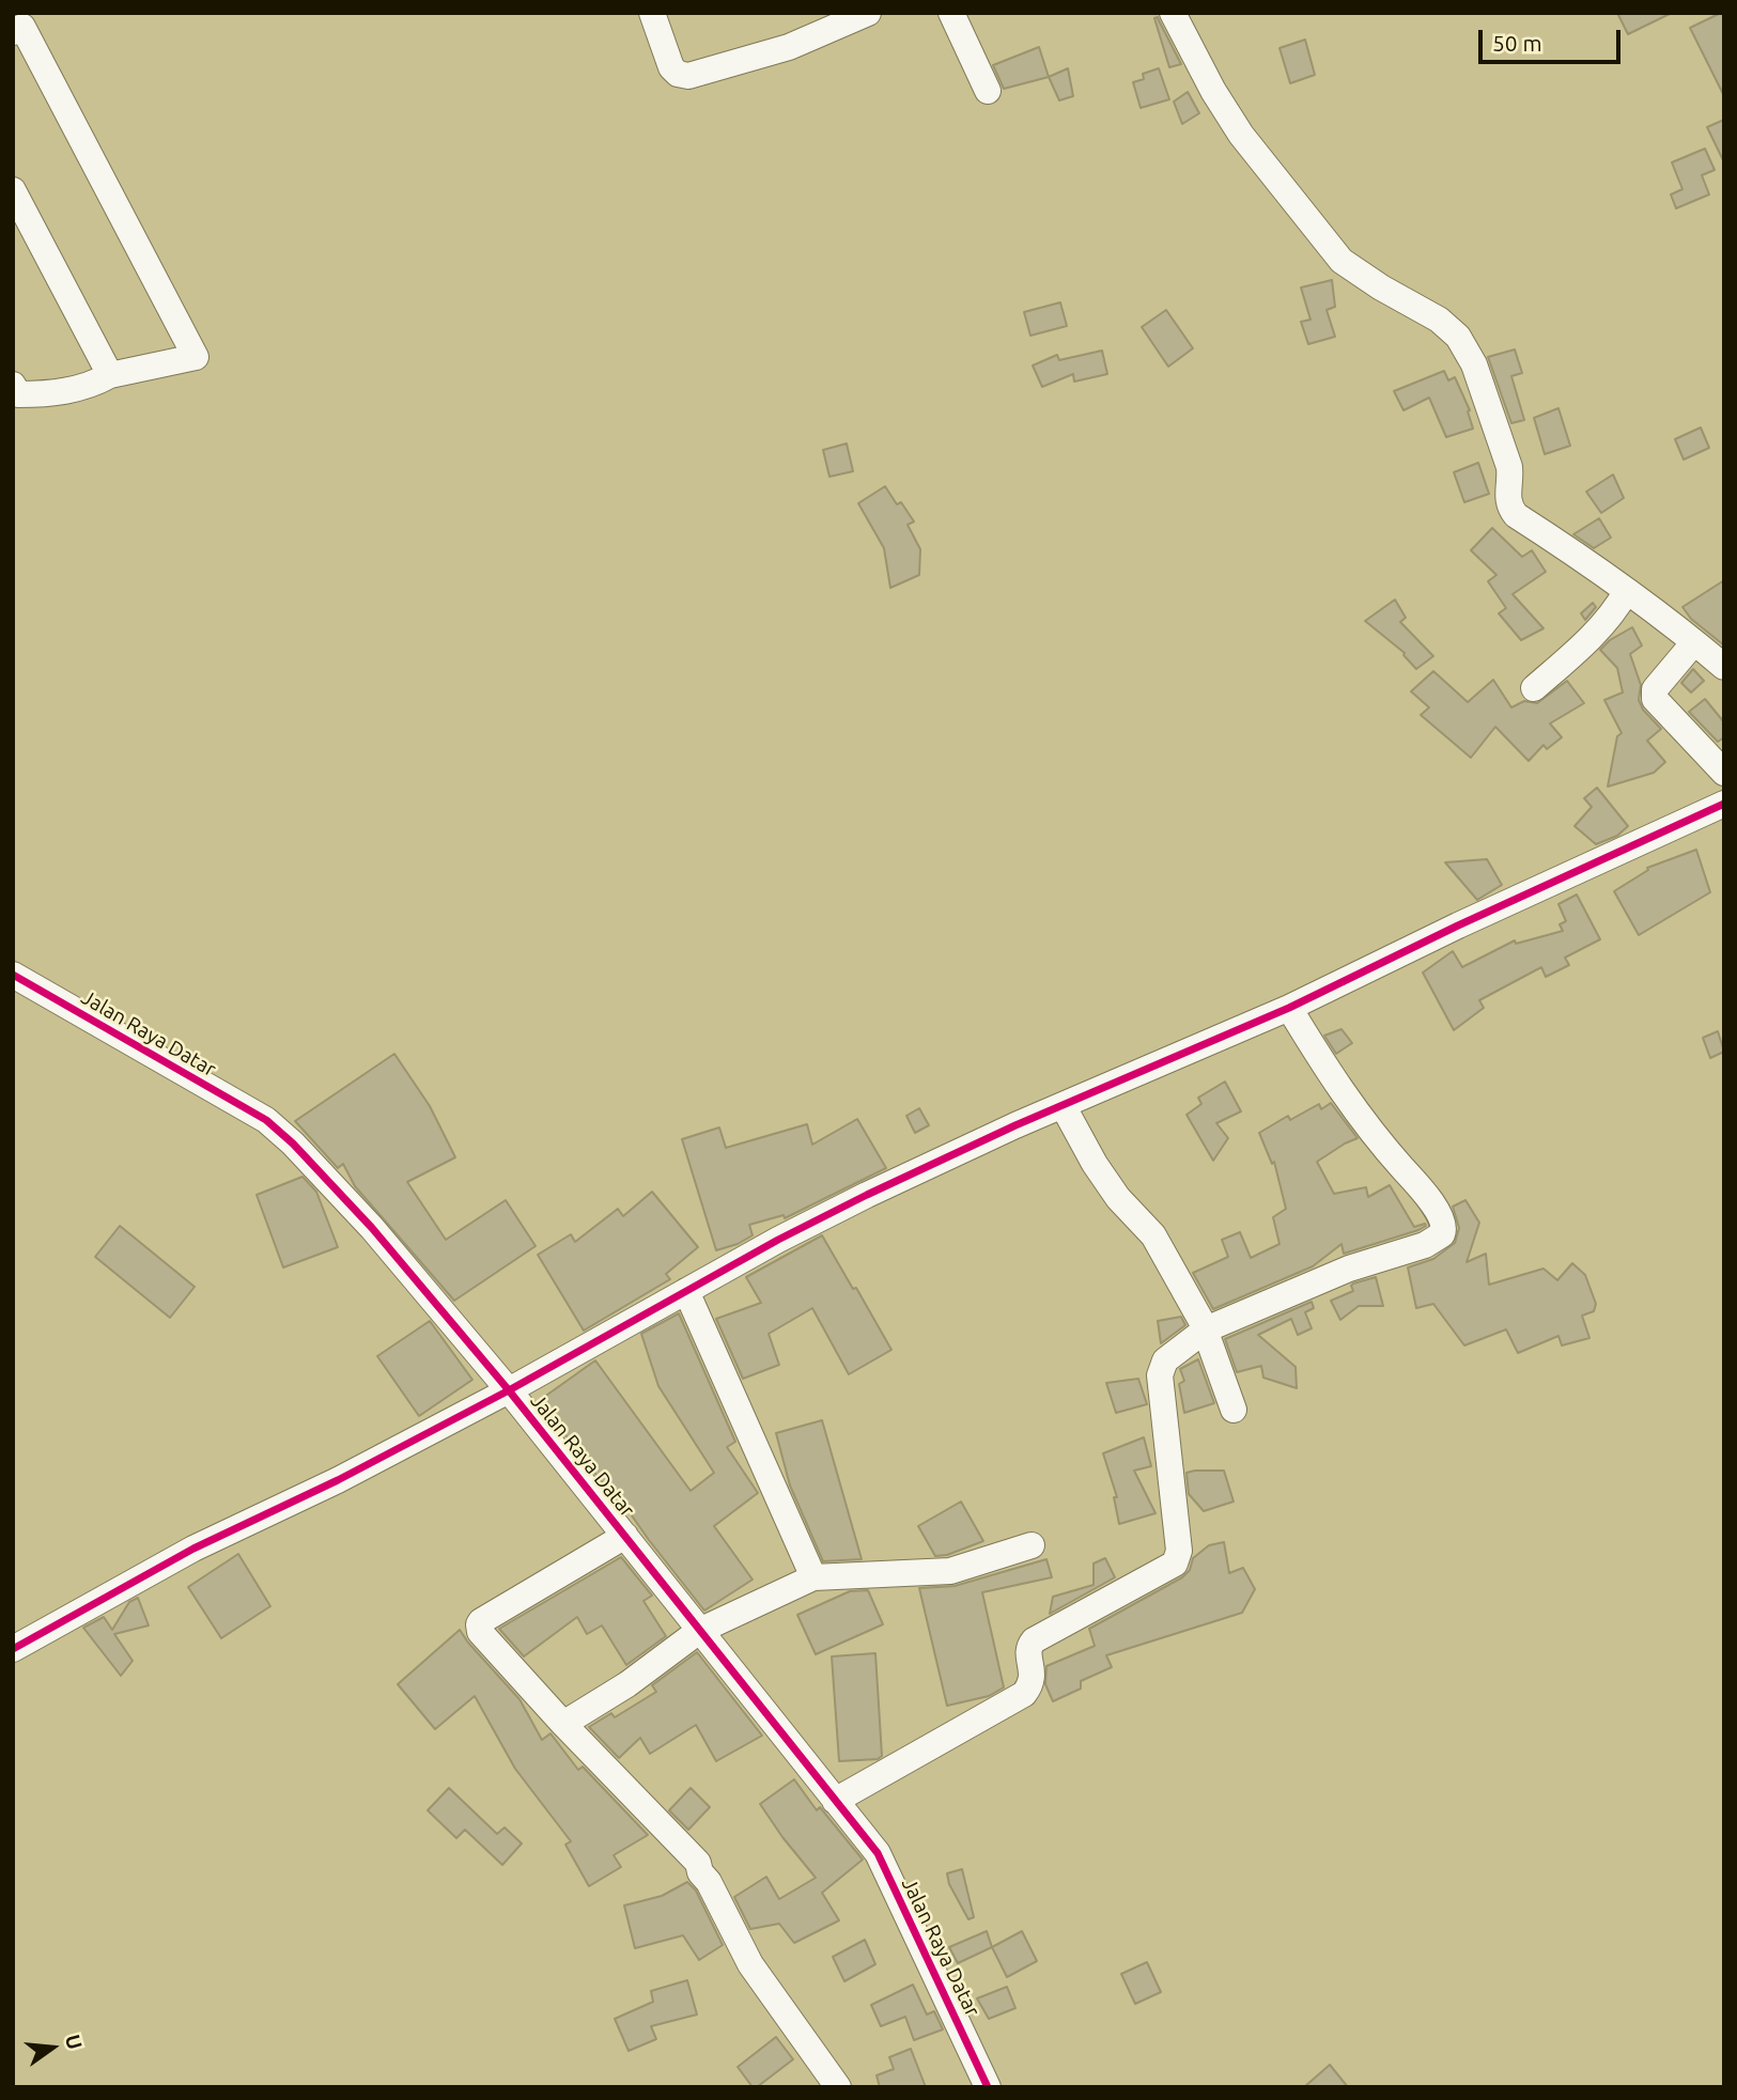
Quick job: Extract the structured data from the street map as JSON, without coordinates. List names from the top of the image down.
{
  "streets": {
    "street": ["Jalan Raya Datar"]
  },
  "scale_bar": "50 m",
  "north": "right"
}
